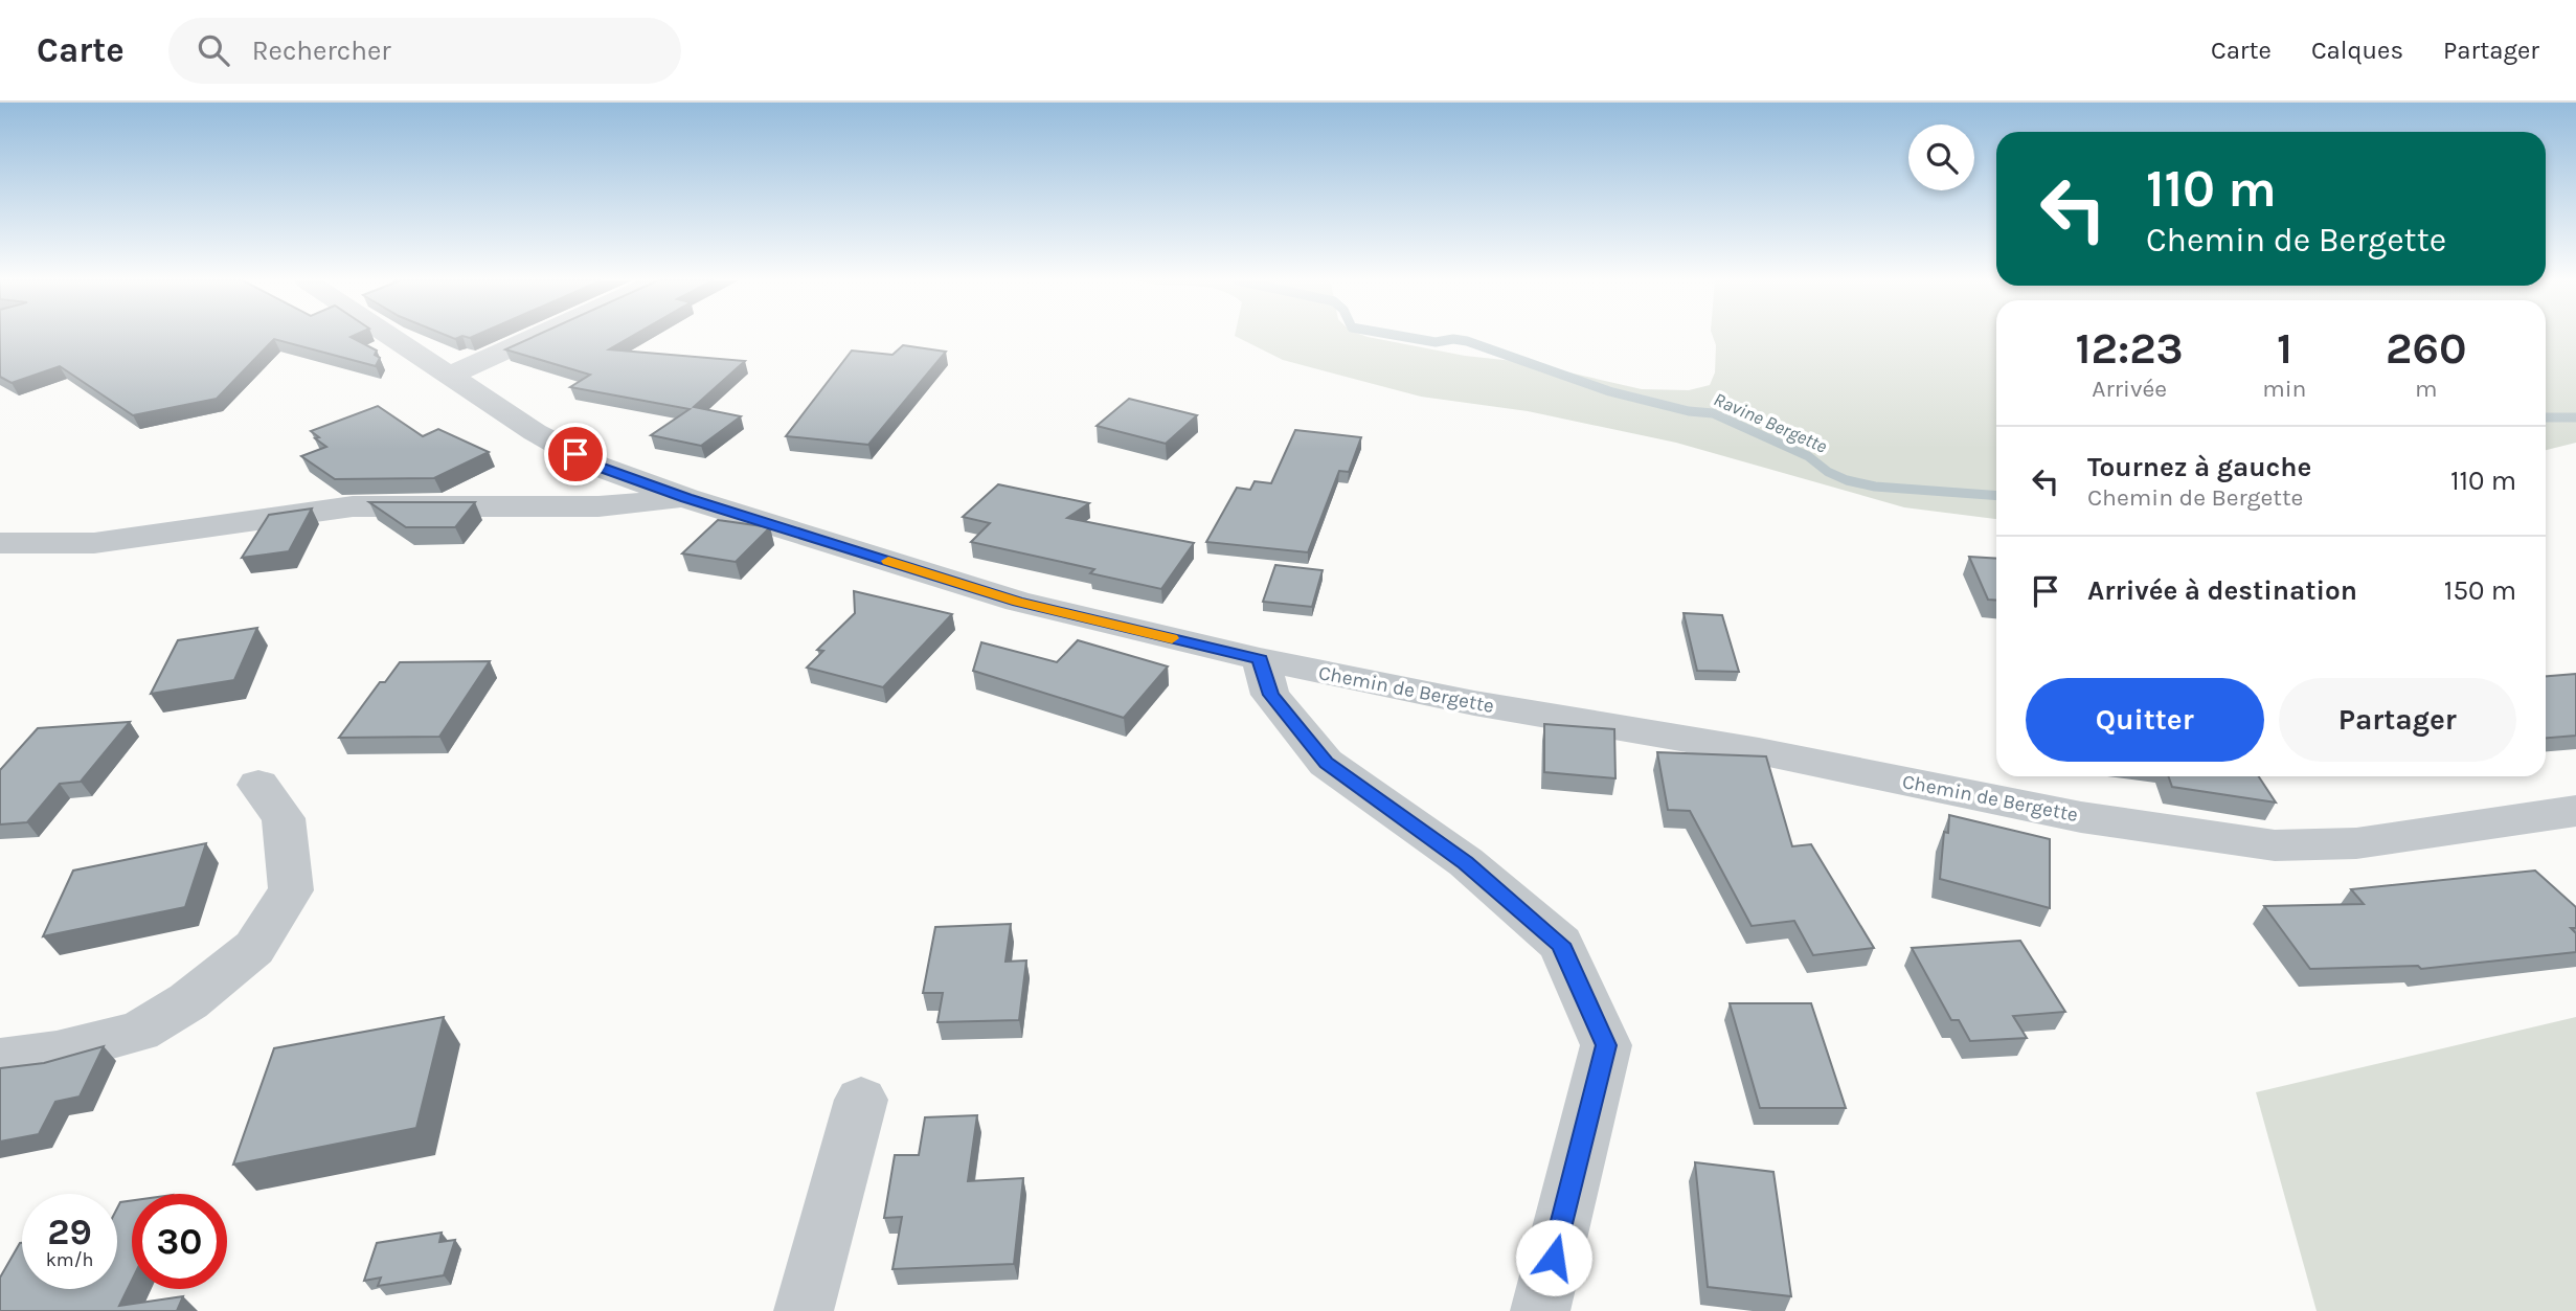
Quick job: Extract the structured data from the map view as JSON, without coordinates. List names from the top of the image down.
{
  "streets": {
    "street": ["Chemin de Bergette"]
  },
  "water": ["Ravine Bergette"],
  "page": {
    "header": "Carte",
    "search": "Rechercher",
    "nav": ["Carte", "Calques", "Partager"],
    "turn": ["110 m", "Chemin de Bergette"],
    "eta": [
      "12:23",
      "Arrivée",
      "1",
      "min",
      "260",
      "m"
    ],
    "list": [
      {
        "name": "Tournez à gauche",
        "note": "Chemin de Bergette",
        "value": "110 m"
      },
      {
        "name": "Arrivée à destination",
        "value": "150 m"
      }
    ],
    "buttons": ["Quitter", "Partager"],
    "speed": "29 km/h",
    "limit": "30"
  }
}
